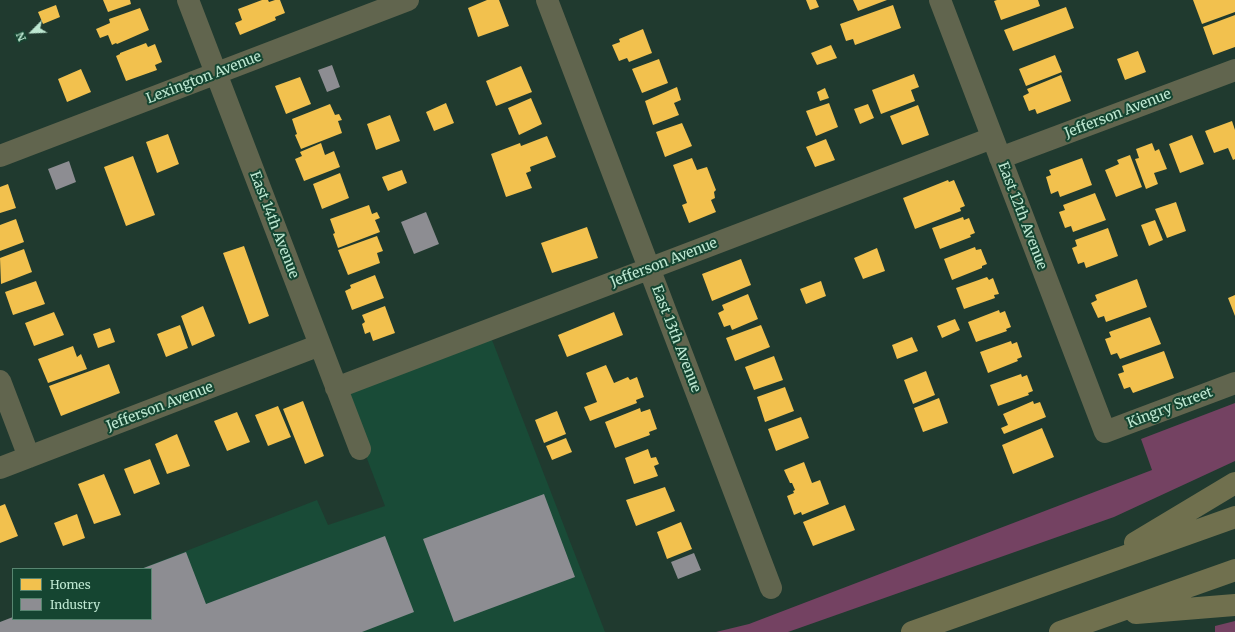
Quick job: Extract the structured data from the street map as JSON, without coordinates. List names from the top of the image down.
{
  "streets": {
    "street": [
      "Lexington Avenue",
      "Jefferson Avenue",
      "East 12th Avenue",
      "East 14th Avenue",
      "East 13th Avenue",
      "Kingry Street"
    ]
  },
  "crossings": [
    ["Lexington Avenue", "East 14th Avenue"],
    ["Jefferson Avenue", "East 12th Avenue"],
    ["Jefferson Avenue", "East 14th Avenue"],
    ["Jefferson Avenue", "East 13th Avenue"],
    ["East 12th Avenue", "Kingry Street"]
  ],
  "legend": ["Homes", "Industry"],
  "north": "bottom left"
}
